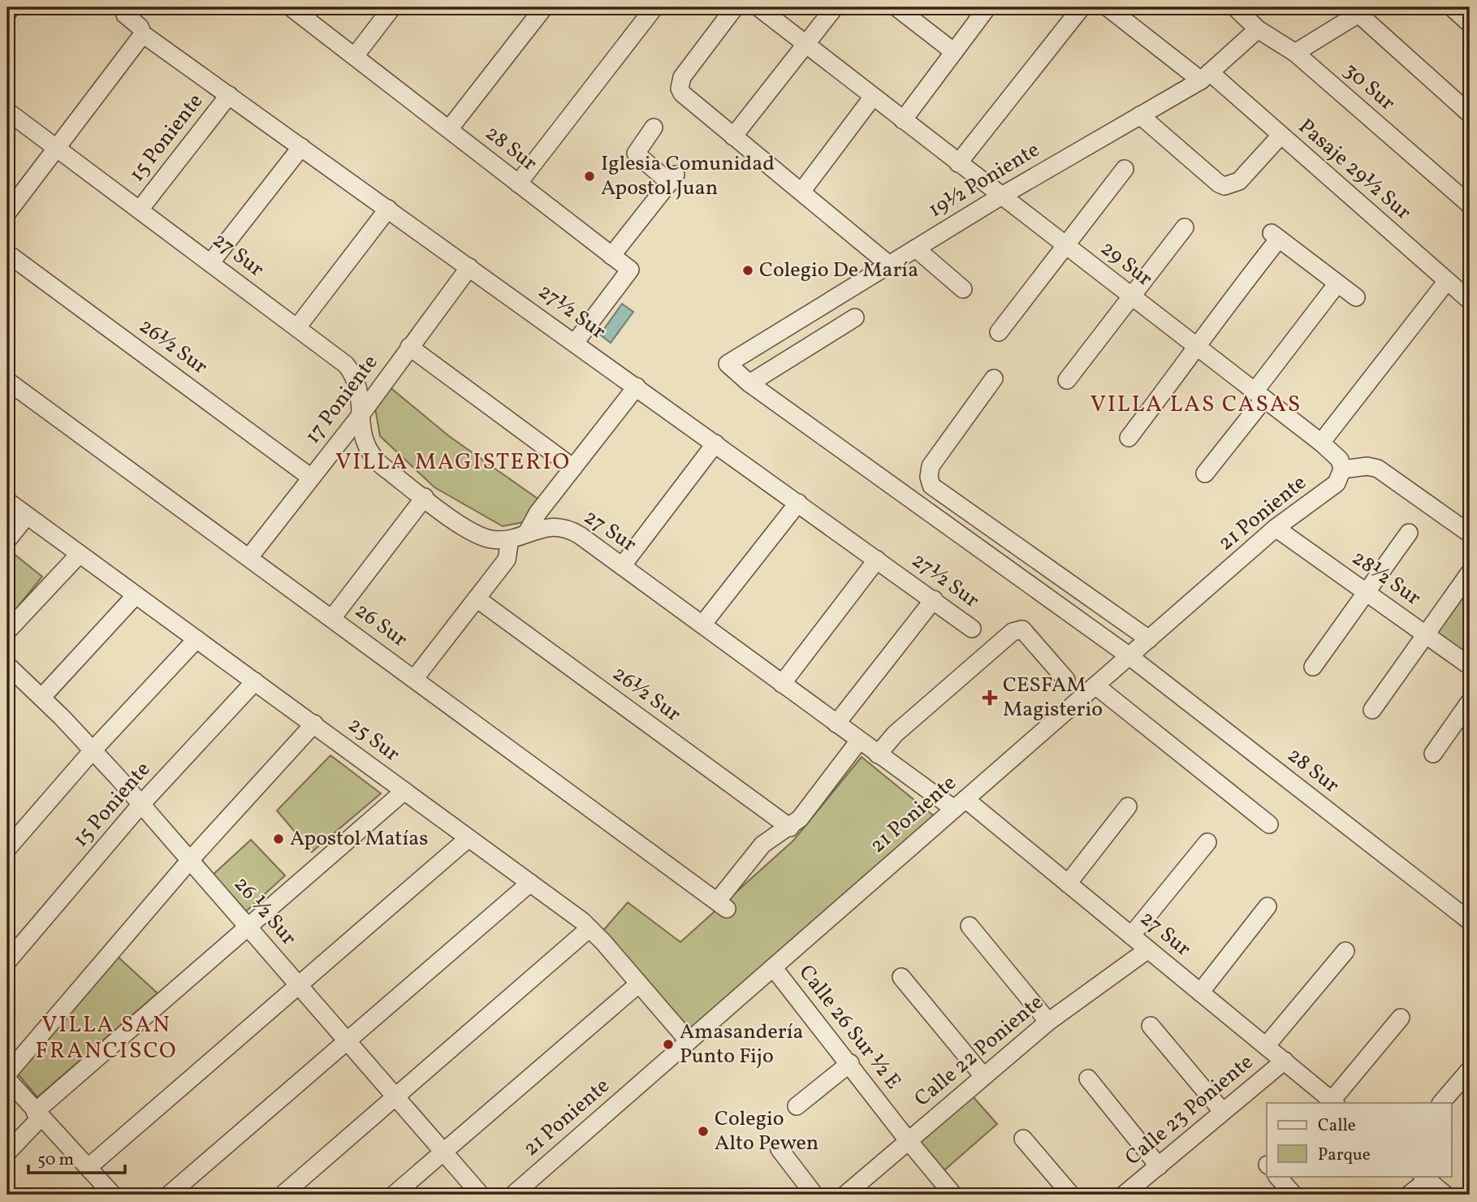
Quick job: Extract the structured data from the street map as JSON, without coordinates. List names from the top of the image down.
{
  "streets": {
    "street": [
      "30 Sur",
      "15 Poniente",
      "28 Sur",
      "Pasaje 29½ Sur",
      "19½ Poniente",
      "27 Sur",
      "29 Sur",
      "27½ Sur",
      "26½ Sur",
      "17 Poniente",
      "21 Poniente",
      "28½ Sur",
      "26 Sur",
      "25 Sur",
      "26 ½ Sur",
      "Calle 26 Sur ½ E",
      "Calle 22 Poniente",
      "Calle 23 Poniente"
    ]
  },
  "crossings": [
    ["30 Sur", "19½ Poniente"],
    ["15 Poniente", "27 Sur"],
    ["15 Poniente", "27½ Sur"],
    ["15 Poniente", "25 Sur"],
    ["15 Poniente", "26 ½ Sur"],
    ["28 Sur", "19½ Poniente"],
    ["28 Sur", "27½ Sur"],
    ["28 Sur", "21 Poniente"],
    ["Pasaje 29½ Sur", "19½ Poniente"],
    ["19½ Poniente", "29 Sur"],
    ["27 Sur", "17 Poniente"],
    ["27 Sur", "21 Poniente"],
    ["27 Sur", "Calle 22 Poniente"],
    ["27 Sur", "Calle 23 Poniente"],
    ["29 Sur", "21 Poniente"],
    ["27½ Sur", "17 Poniente"],
    ["26½ Sur", "17 Poniente"],
    ["26½ Sur", "26 Sur"],
    ["17 Poniente", "26 Sur"],
    ["21 Poniente", "28½ Sur"],
    ["21 Poniente", "25 Sur"],
    ["21 Poniente", "Calle 26 Sur ½ E"],
    ["Calle 26 Sur ½ E", "Calle 22 Poniente"]
  ],
  "districts": ["VILLA LAS CASAS", "VILLA MAGISTERIO", "VILLA SAN FRANCISCO"],
  "places": {
    "other": [
      "Iglesia Comunidad Apostol Juan",
      "Colegio De María",
      "Apostol Matías",
      "Amasandería Punto Fijo",
      "Colegio Alto Pewen"
    ],
    "health": ["CESFAM Magisterio"]
  },
  "legend": ["Calle", "Parque"],
  "scale_bar": "50 m"
}
